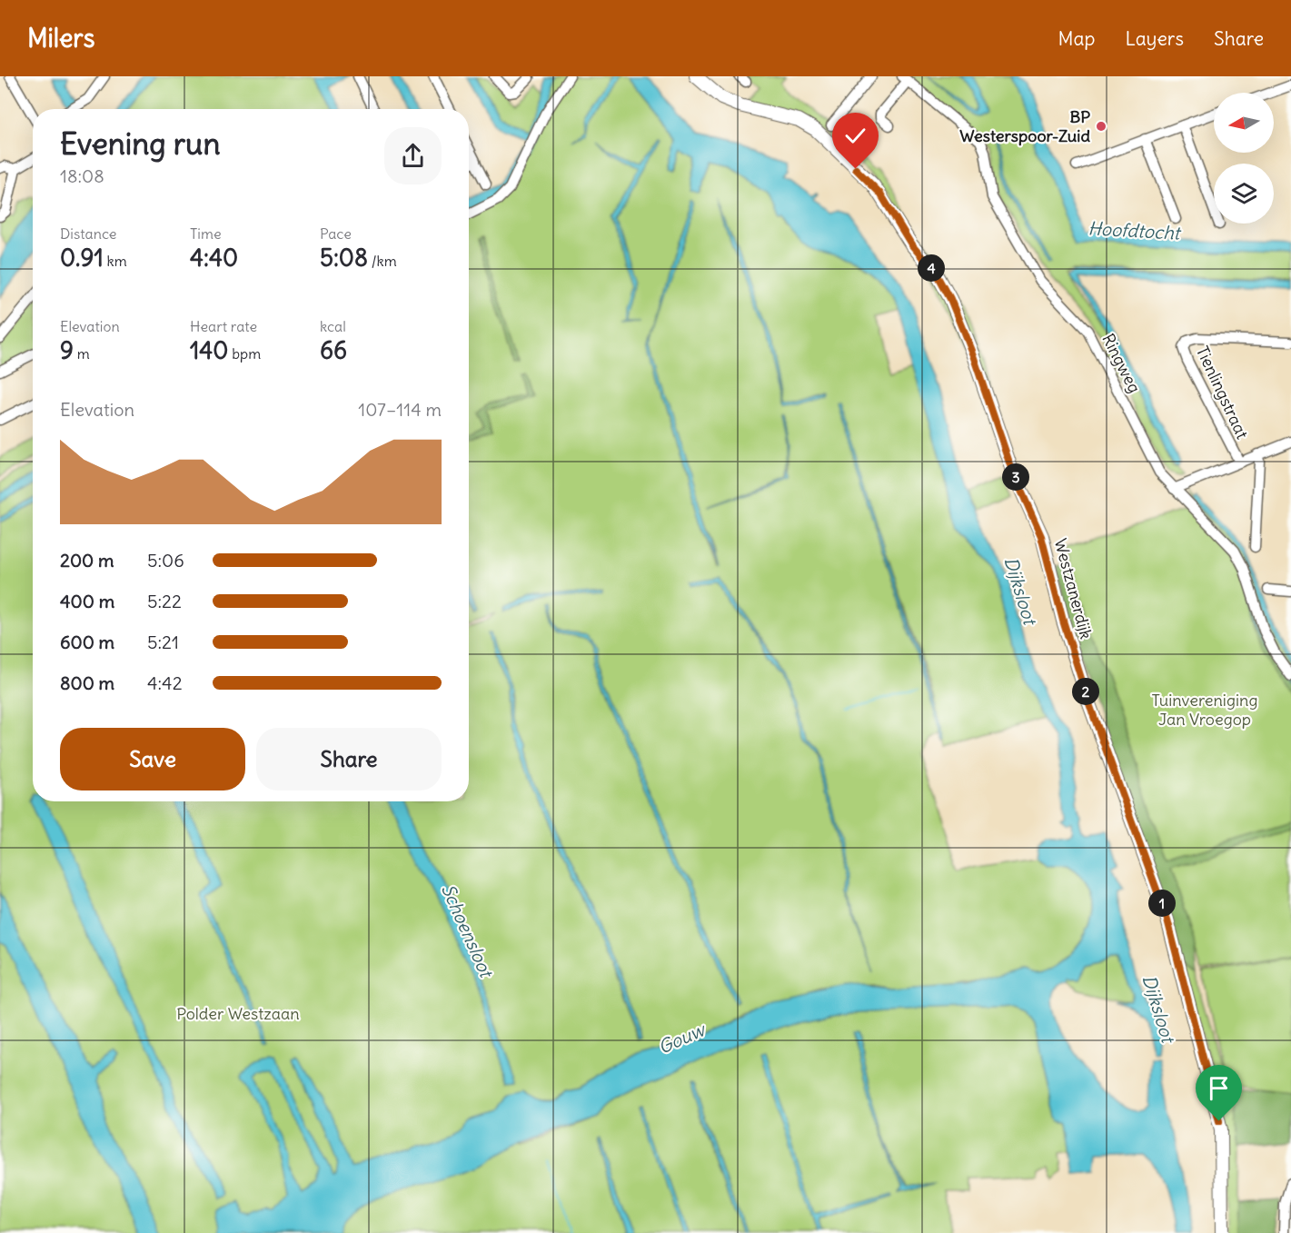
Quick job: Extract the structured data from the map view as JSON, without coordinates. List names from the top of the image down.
{
  "streets": {
    "street": ["Ringweg", "Tienlingstraat", "Westzanerdijk"]
  },
  "water": [
    "Hoofdtocht",
    "Dijksloot",
    "Schoensloot",
    "Gouw"
  ],
  "parks": ["Tuinvereniging Jan Vroegop", "Polder Westzaan"],
  "places": ["BP Westerspoor-Zuid"],
  "north": "left",
  "page": {
    "header": "Milers",
    "nav": ["Map", "Layers", "Share"],
    "heading": ["Evening run", "18:08"],
    "stats": [
      ["Distance", "0.91 km"],
      ["Time", "4:40"],
      ["Pace", "5:08 /km"],
      ["Elevation", "9 m"],
      ["Heart rate", "140 bpm"],
      ["kcal", "66"]
    ],
    "pins": [
      "4",
      "3",
      "2",
      "1"
    ],
    "chart": ["Elevation", "107–114 m"],
    "list": [
      {
        "name": "200 m",
        "note": "5:06"
      },
      {
        "name": "400 m",
        "note": "5:22"
      },
      {
        "name": "600 m",
        "note": "5:21"
      },
      {
        "name": "800 m",
        "note": "4:42"
      }
    ],
    "buttons": ["Save", "Share"]
  }
}
